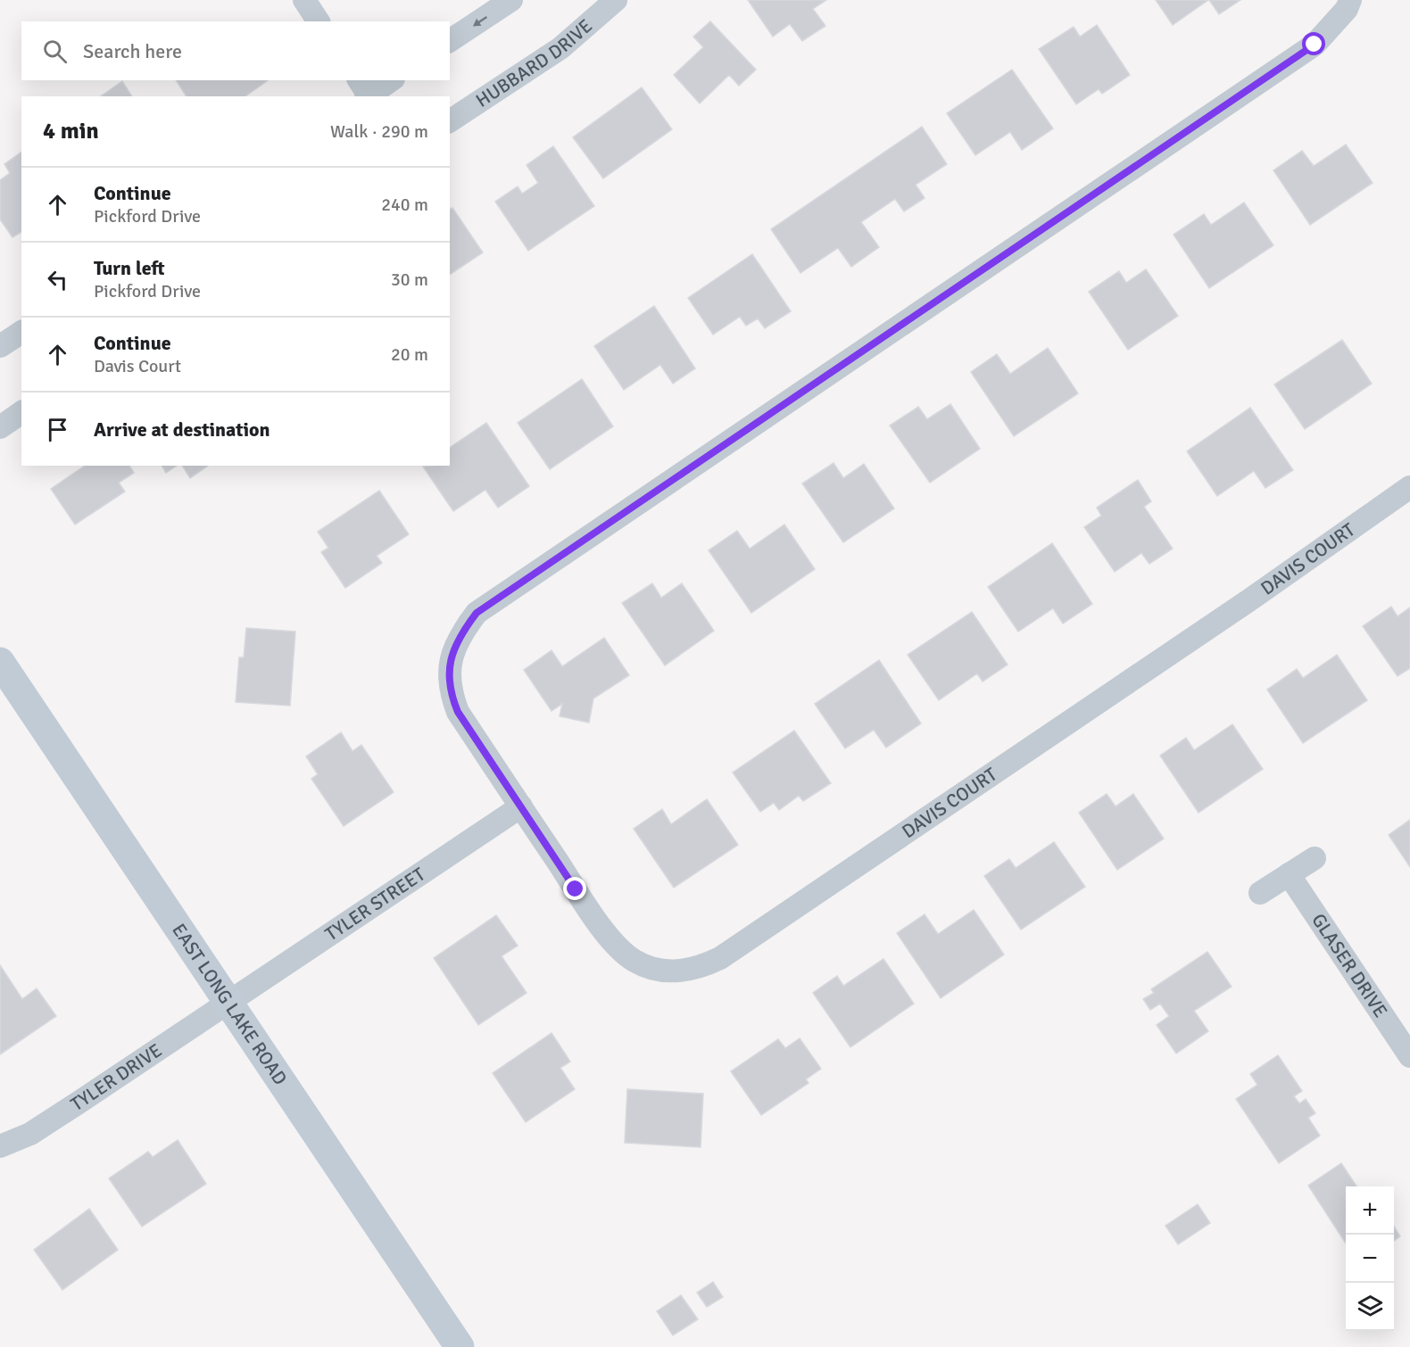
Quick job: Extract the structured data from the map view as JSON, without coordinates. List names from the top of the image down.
{
  "streets": {
    "main road": ["EAST LONG LAKE ROAD"],
    "street": [
      "HUBBARD DRIVE",
      "DAVIS COURT",
      "TYLER STREET",
      "GLASER DRIVE",
      "TYLER DRIVE"
    ]
  },
  "crossings": [
    ["DAVIS COURT", "TYLER STREET"],
    ["TYLER STREET", "EAST LONG LAKE ROAD"],
    ["TYLER STREET", "TYLER DRIVE"],
    ["EAST LONG LAKE ROAD", "TYLER DRIVE"]
  ],
  "page": {
    "search": "Search here",
    "heading": ["4 min", "Walk · 290 m"],
    "list": [
      ["Continue", "Pickford Drive", "240 m"],
      ["Turn left", "Pickford Drive", "30 m"],
      ["Continue", "Davis Court", "20 m"],
      "Arrive at destination"
    ],
    "map_buttons": ["+", "−"]
  }
}
